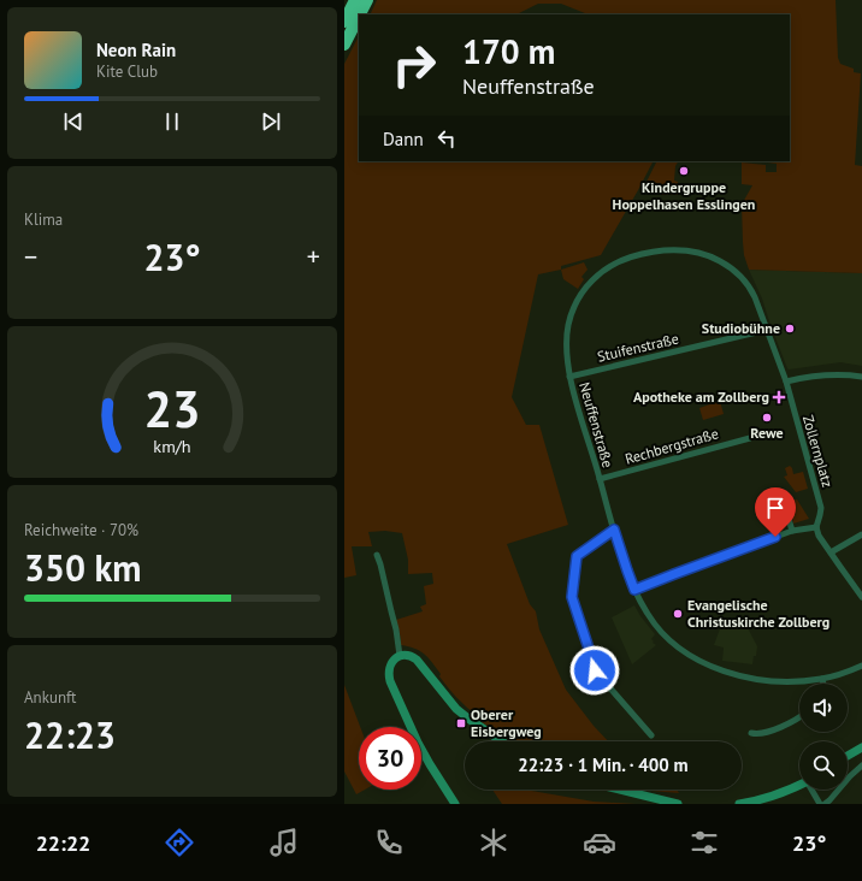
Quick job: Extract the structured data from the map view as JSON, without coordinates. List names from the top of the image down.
{
  "streets": {
    "street": [
      "Stuifenstraße",
      "Neuffenstraße",
      "Rechbergstraße",
      "Zollernplatz"
    ]
  },
  "crossings": [
    ["Stuifenstraße", "Neuffenstraße"],
    ["Neuffenstraße", "Rechbergstraße"],
    ["Neuffenstraße", "Zollernplatz"]
  ],
  "places": {
    "other": [
      "Kindergruppe Hoppelhasen Esslingen",
      "Studiobühne",
      "Rewe",
      "Evangelische Christuskirche Zollberg"
    ],
    "health": ["Apotheke am Zollberg"],
    "transit": ["Oberer Eisbergweg"]
  },
  "page": {
    "turn": ["170 m", "Neuffenstraße"],
    "song": ["Neon Rain", "Kite Club"],
    "then": "Dann",
    "tile": [
      "Klima",
      ["Reichweite · 70%", "350 km"],
      ["Ankunft", "22:23"]
    ],
    "heat": ["−", "23°", "+"],
    "limit": "30",
    "trip": "22:23 · 1 Min. · 400 m",
    "tabs": ["22:22", "23°"],
    "gauge": ["23", "km/h"]
  }
}
